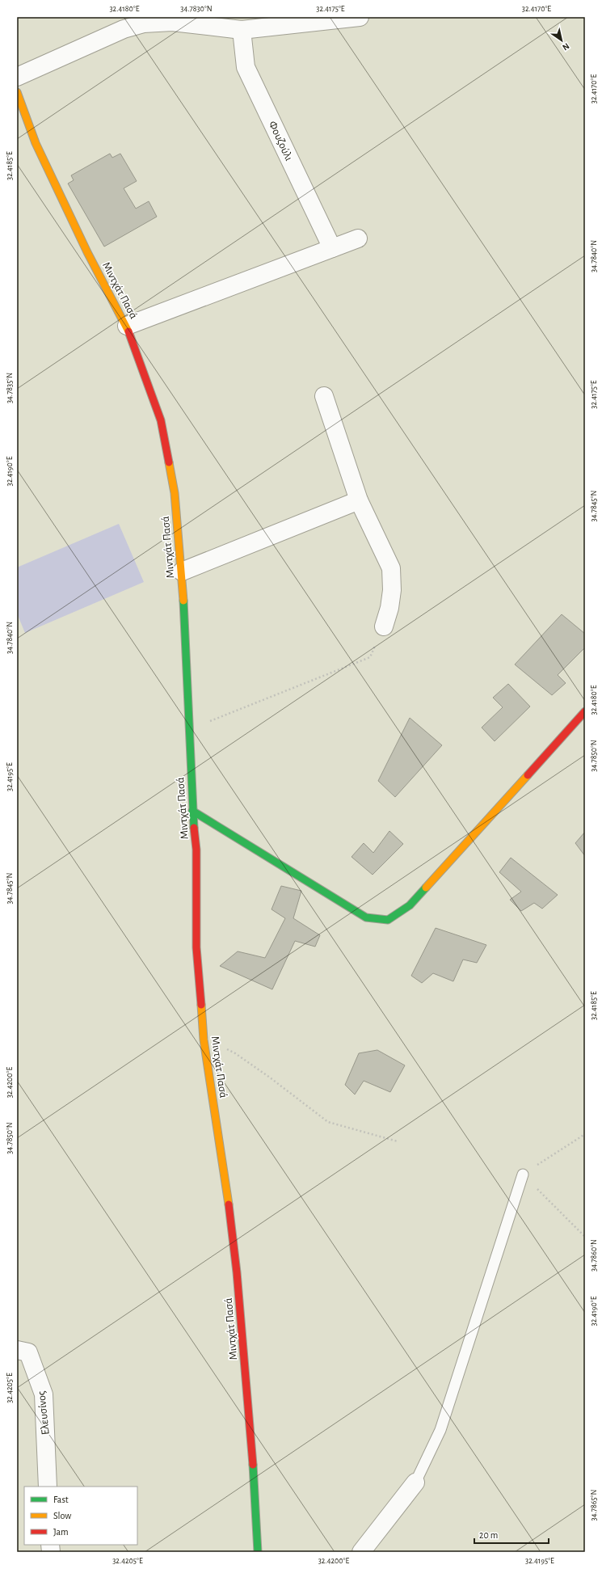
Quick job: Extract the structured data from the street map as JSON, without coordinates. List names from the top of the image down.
{
  "streets": {
    "street": ["Φουζούλι", "Μιντχάτ Πασά", "Ελευσίνος"]
  },
  "legend": ["Fast", "Slow", "Jam"],
  "scale_bar": "20 m",
  "north": "bottom right",
  "coordinates": [
    "32.4180°E",
    "34.7830°N",
    "32.4175°E",
    "32.4170°E",
    "32.4185°E",
    "34.7840°N",
    "34.7835°N",
    "32.4190°E",
    "34.7845°N",
    "34.7850°N",
    "32.4195°E",
    "32.4200°E",
    "34.7860°N",
    "32.4205°E",
    "34.7865°N"
  ]
}
